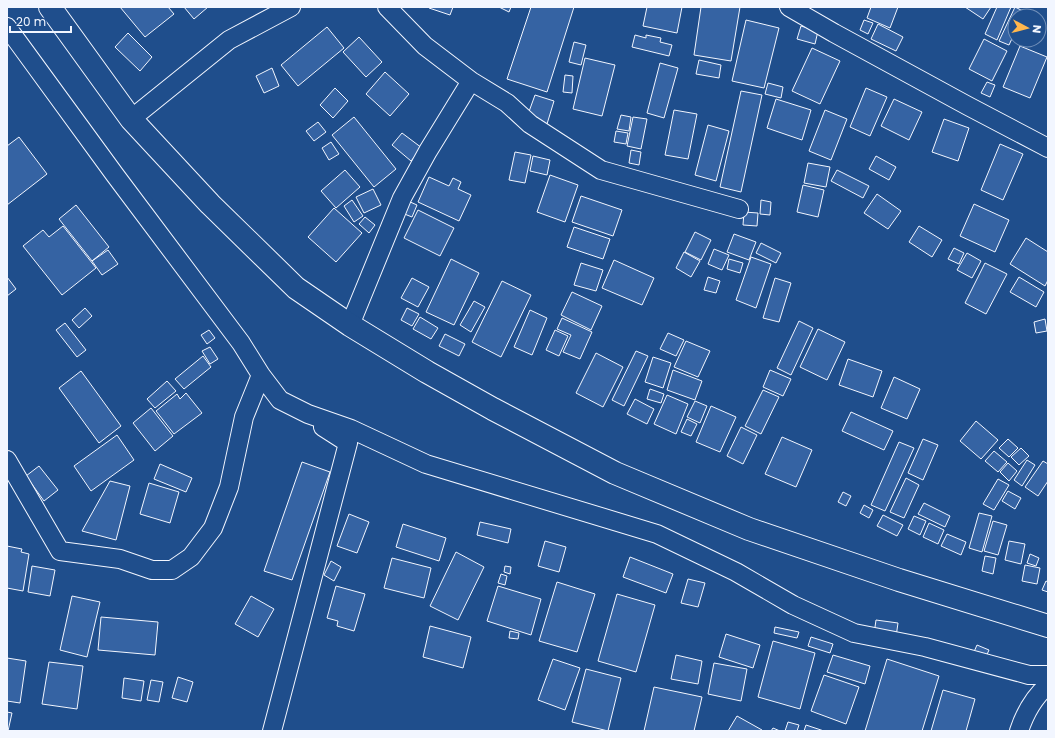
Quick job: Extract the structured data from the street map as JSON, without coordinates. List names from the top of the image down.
{
  "scale_bar": "20 m",
  "north": "right"
}
